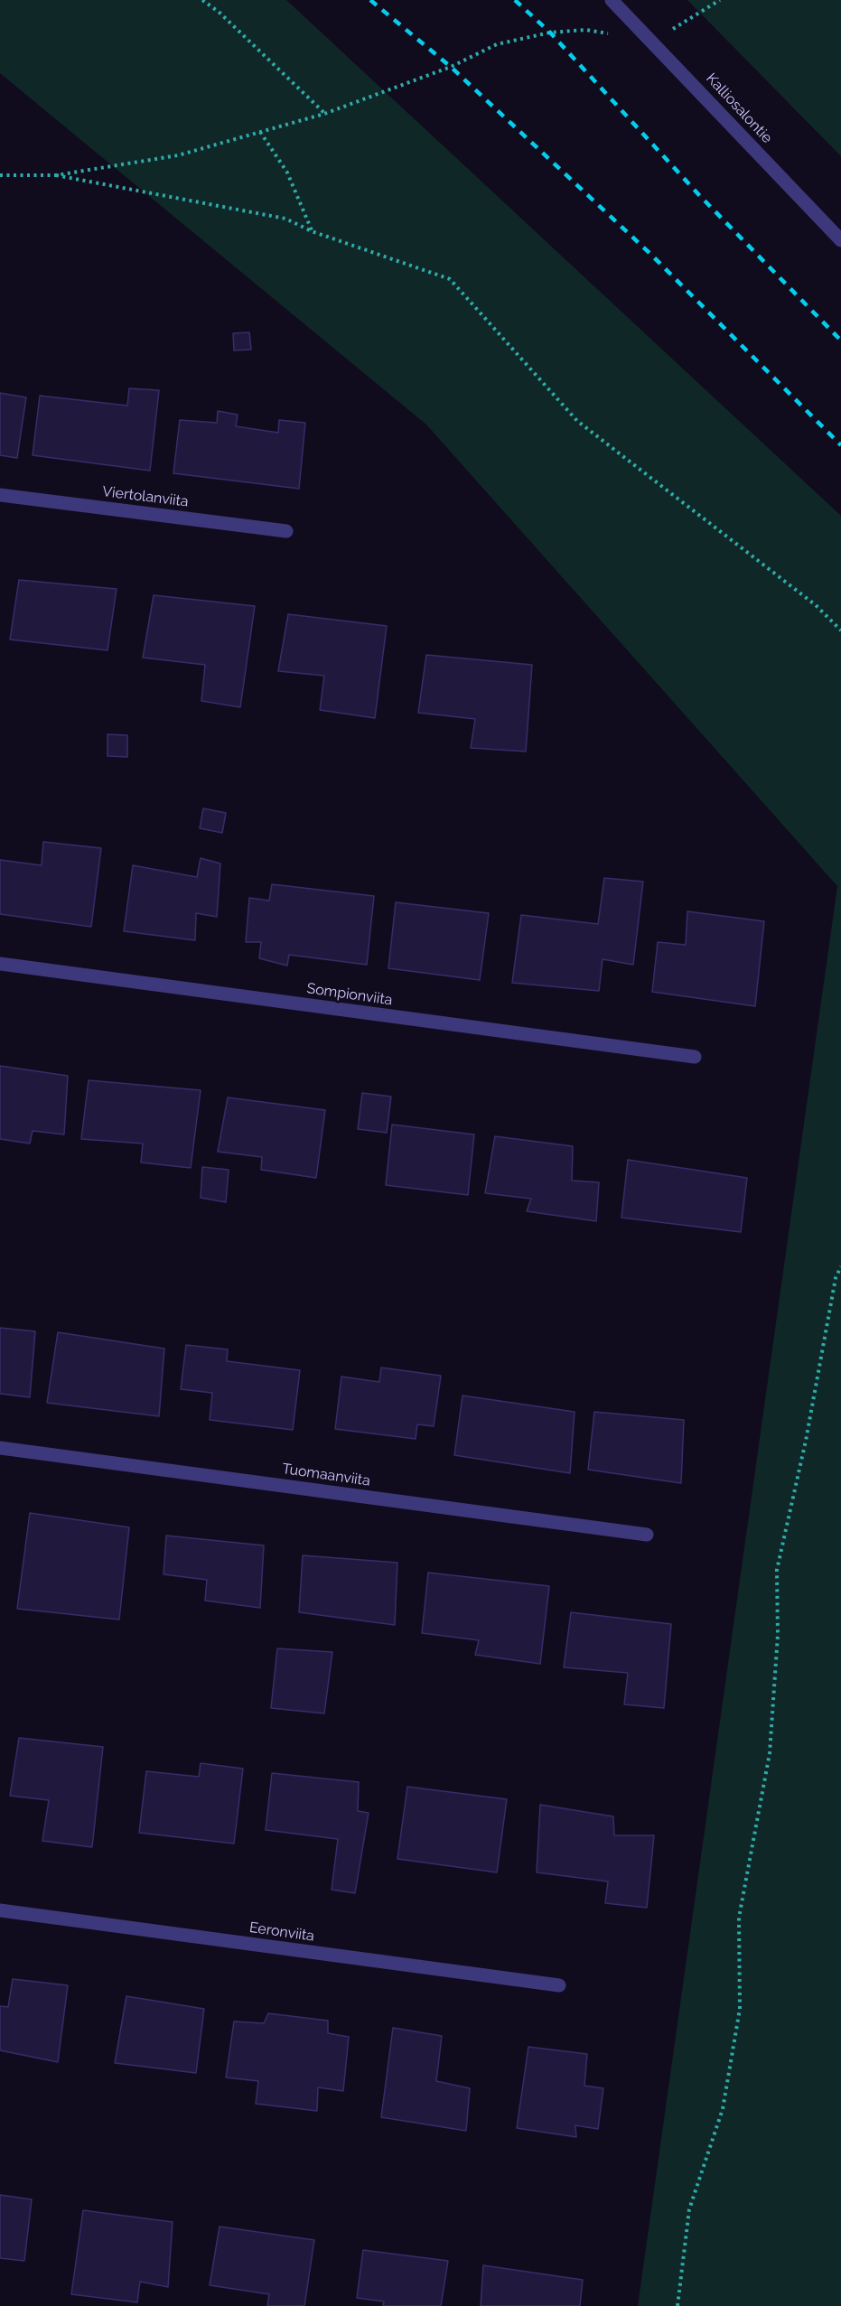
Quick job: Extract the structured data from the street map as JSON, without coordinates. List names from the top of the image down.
{
  "streets": {
    "street": [
      "Kalliosalontie",
      "Viertolanviita",
      "Sompionviita",
      "Tuomaanviita",
      "Eeronviita"
    ]
  }
}
